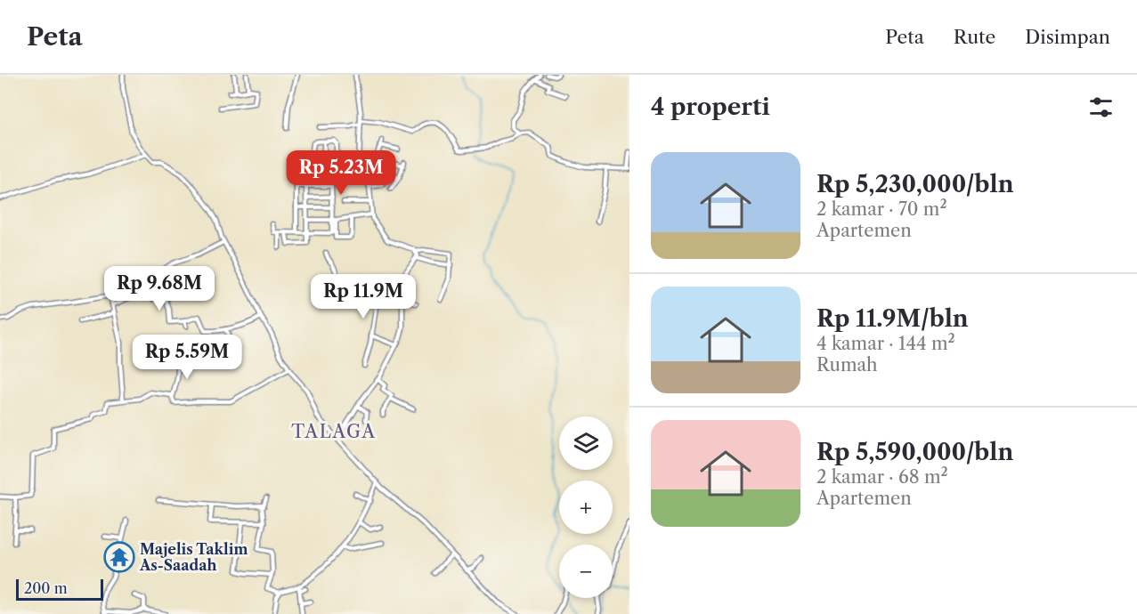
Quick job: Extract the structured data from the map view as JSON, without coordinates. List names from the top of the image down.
{
  "districts": ["TALAGA"],
  "places": {
    "temple": ["Majelis Taklim As-Saadah"]
  },
  "scale_bar": "200 m",
  "page": {
    "header": "Peta",
    "nav": ["Peta", "Rute", "Disimpan"],
    "heading": "4 properti",
    "list": [
      {
        "name": "Rp 5,230,000/bln",
        "note": "2 kamar · 70 m² · Apartemen"
      },
      {
        "name": "Rp 11.9M/bln",
        "note": "4 kamar · 144 m² · Rumah"
      },
      {
        "name": "Rp 5,590,000/bln",
        "note": "2 kamar · 68 m² · Apartemen"
      }
    ],
    "price": [
      "Rp 5.23M",
      "Rp 9.68M",
      "Rp 11.9M",
      "Rp 5.59M"
    ],
    "map_buttons": ["+", "−"],
    "scale": "200 m"
  }
}
